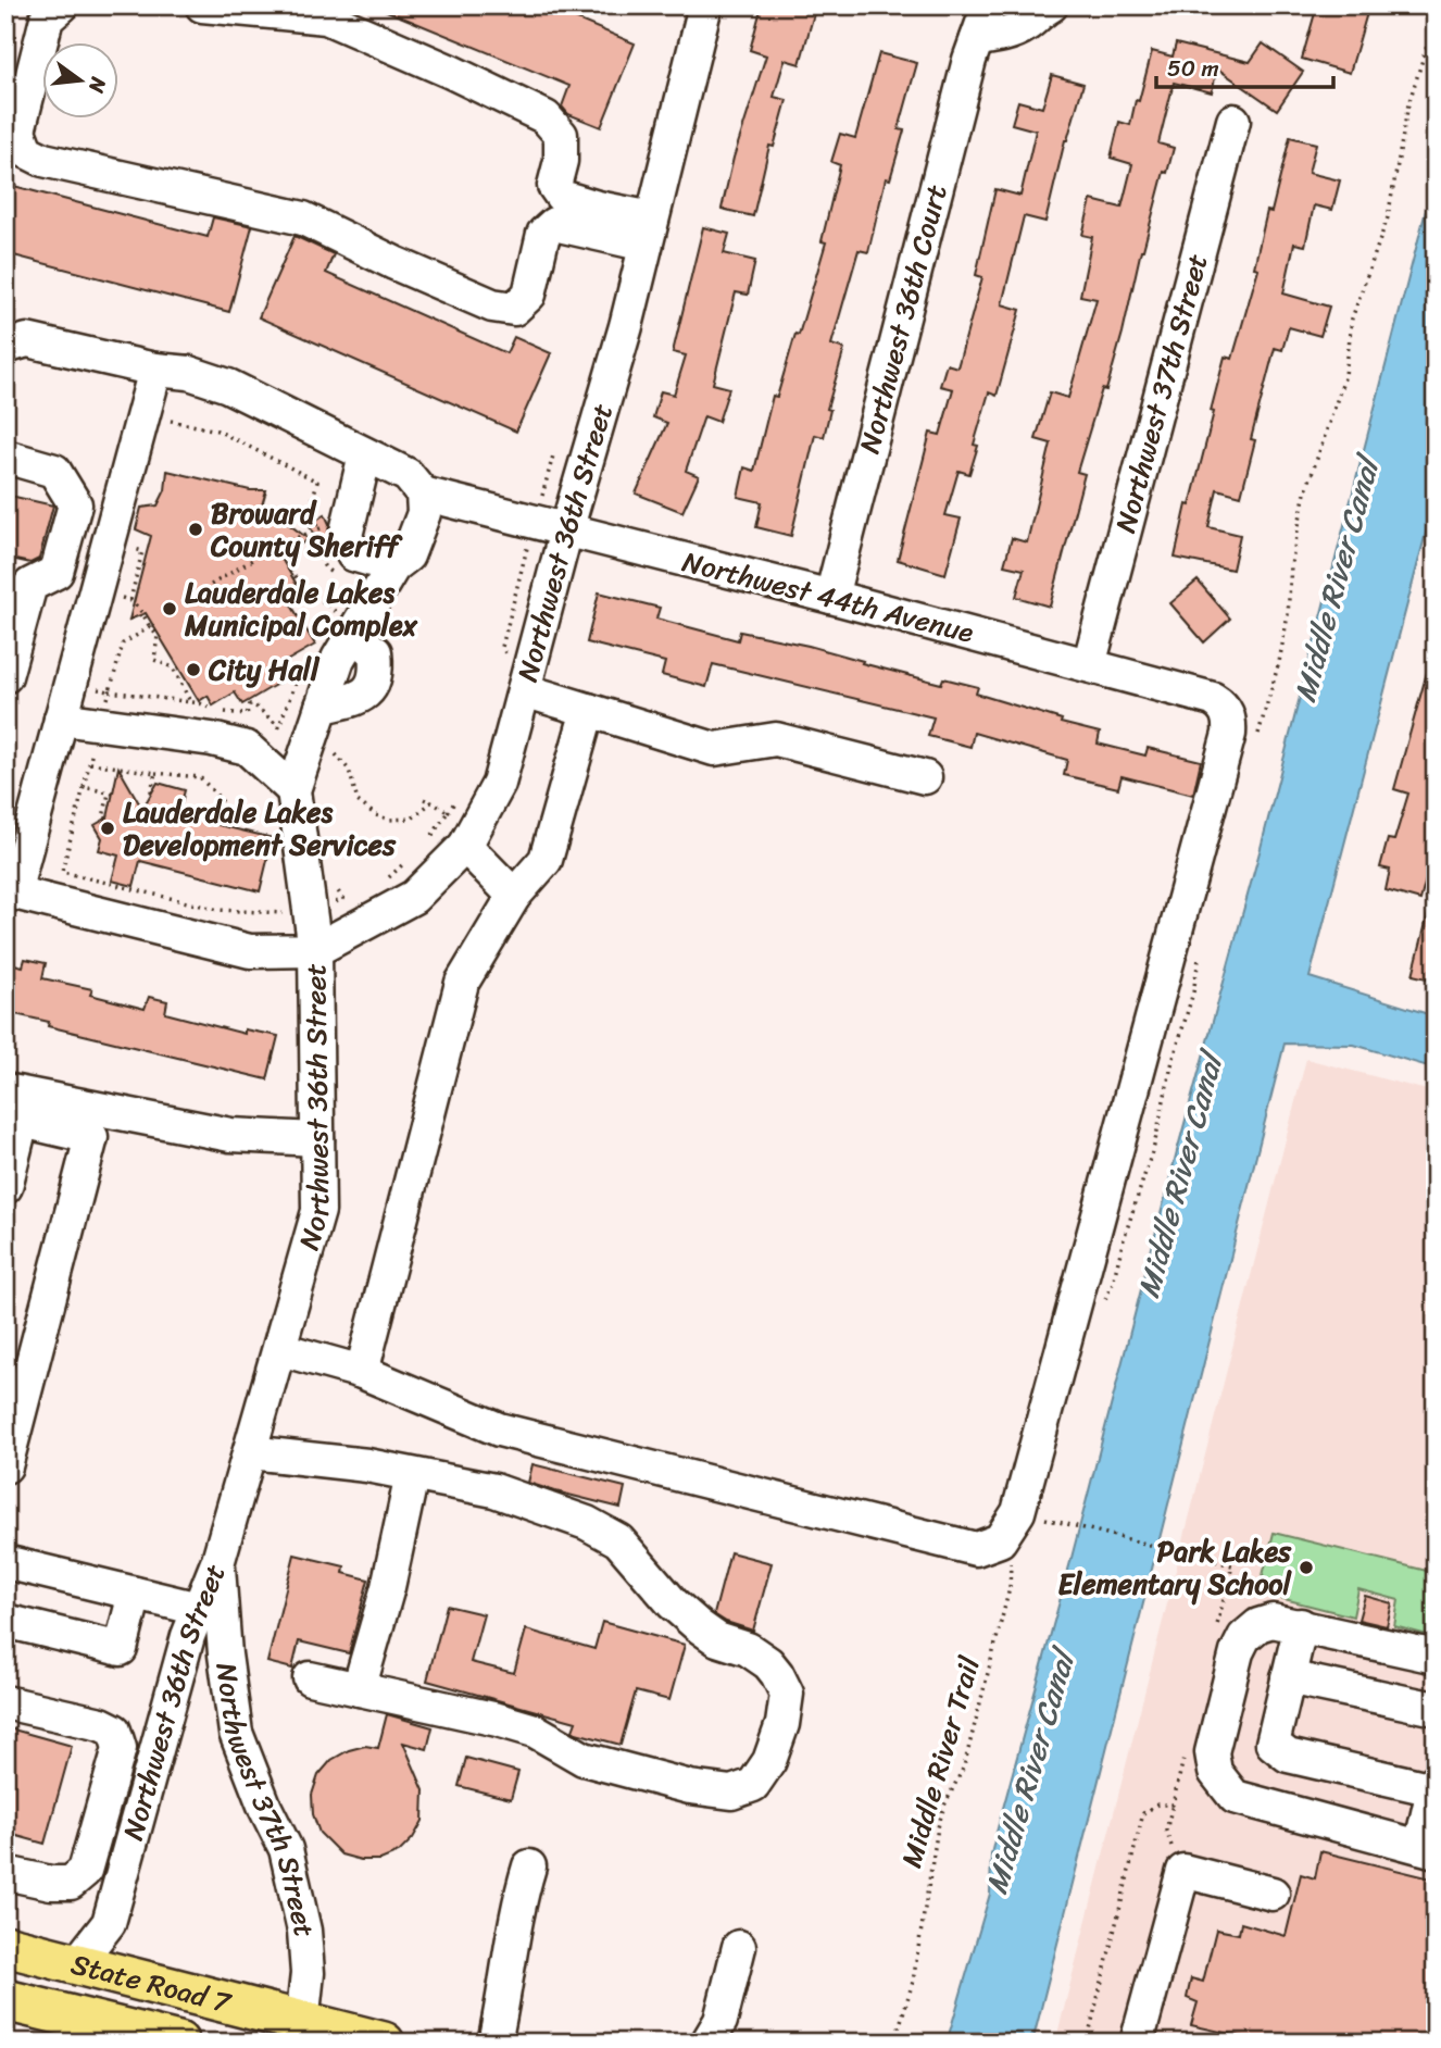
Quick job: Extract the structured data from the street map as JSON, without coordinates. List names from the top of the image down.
{
  "streets": {
    "main road": ["State Road 7"],
    "street": [
      "Northwest 36th Court",
      "Northwest 37th Street",
      "Northwest 36th Street",
      "Northwest 44th Avenue"
    ],
    "path": ["Middle River Trail"]
  },
  "crossings": [
    ["Northwest 36th Court", "Northwest 44th Avenue"],
    ["Northwest 37th Street", "Northwest 36th Street"],
    ["Northwest 37th Street", "Northwest 44th Avenue"],
    ["Northwest 37th Street", "State Road 7"],
    ["Northwest 36th Street", "Northwest 44th Avenue"],
    ["Northwest 36th Street", "State Road 7"]
  ],
  "water": ["Middle River Canal"],
  "places": [
    "Broward County Sheriff",
    "Lauderdale Lakes Municipal Complex",
    "City Hall",
    "Lauderdale Lakes Development Services",
    "Park Lakes Elementary School"
  ],
  "scale_bar": "50 m",
  "north": "right"
}
